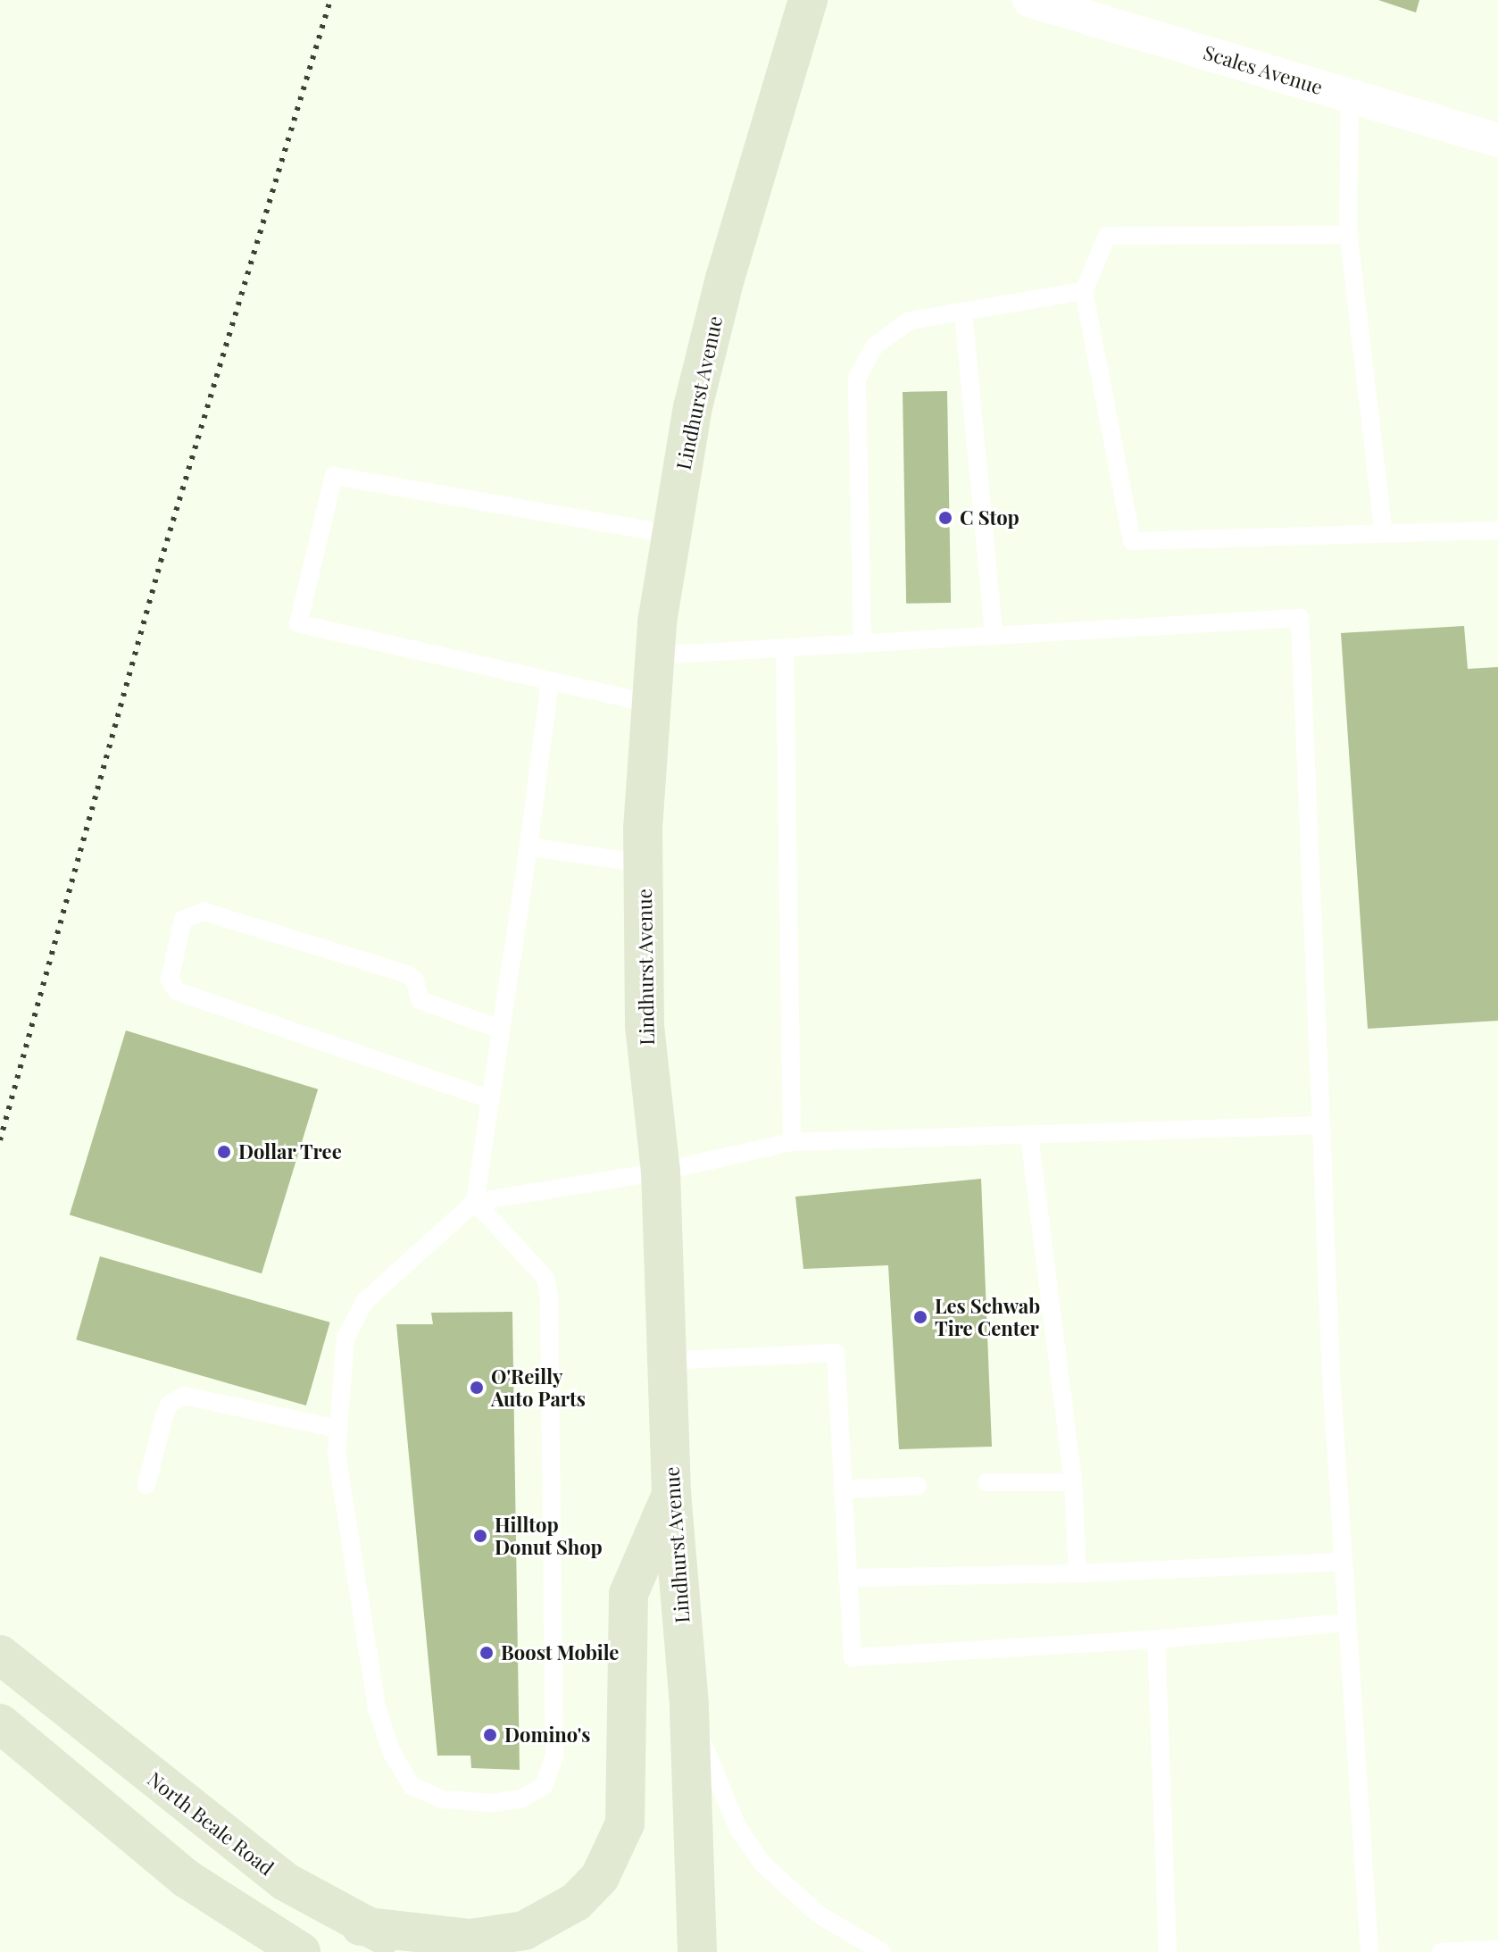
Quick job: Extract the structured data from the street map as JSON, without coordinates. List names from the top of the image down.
{
  "streets": {
    "main road": ["Lindhurst Avenue", "North Beale Road"],
    "street": ["Scales Avenue"]
  },
  "places": [
    "C Stop",
    "Dollar Tree",
    "Les Schwab Tire Center",
    "O'Reilly Auto Parts",
    "Hilltop Donut Shop",
    "Boost Mobile",
    "Domino's"
  ]
}
